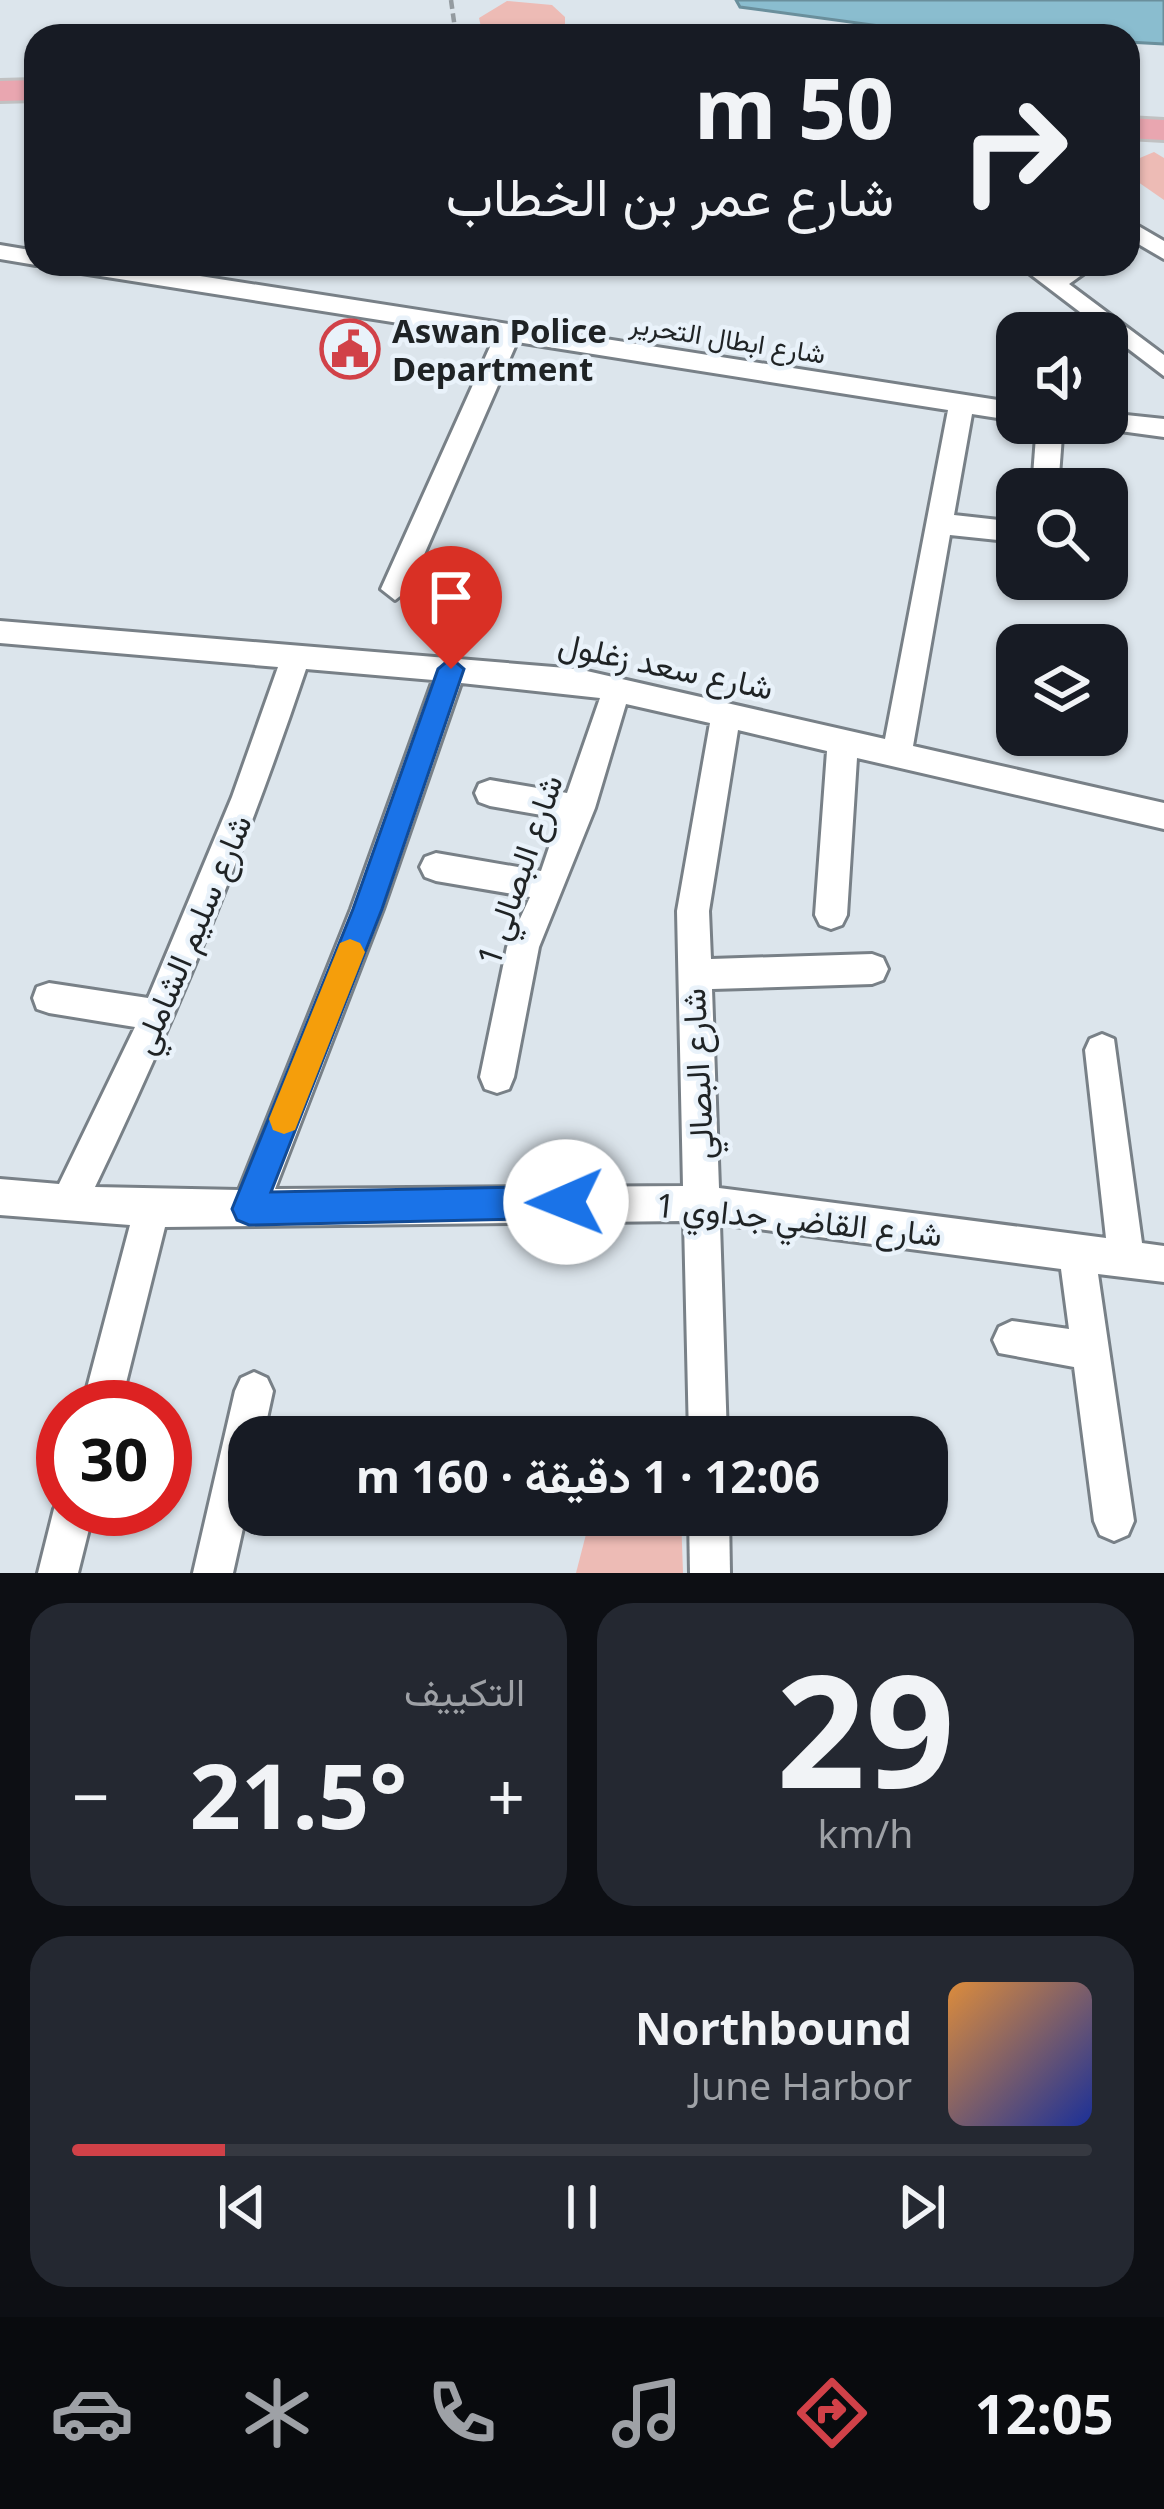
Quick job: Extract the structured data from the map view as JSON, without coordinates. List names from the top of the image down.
{
  "streets": {
    "street": [
      "شارع ابطال التحرير",
      "شارع سعد زغلول",
      "شارع البصالي 1",
      "شارع سليم الشاملي",
      "شارع البصالي",
      "شارع القاضي جداوي 1"
    ]
  },
  "crossings": [
    ["شارع سعد زغلول", "شارع البصالي 1"],
    ["شارع سعد زغلول", "شارع سليم الشاملي"],
    ["شارع سعد زغلول", "شارع البصالي"],
    ["شارع سليم الشاملي", "شارع القاضي جداوي 1"],
    ["شارع البصالي", "شارع القاضي جداوي 1"]
  ],
  "places": {
    "public building": ["Aswan Police Department"]
  },
  "page": {
    "turn": ["50 m", "شارع عمر بن الخطاب"],
    "limit": "30",
    "trip": "12:06 · 1 دقيقة · 160 m",
    "tile": [
      ["29", "km/h"],
      "التكييف"
    ],
    "heat": ["−", "21.5°", "+"],
    "song": ["Northbound", "June Harbor"],
    "tabs": "12:05"
  }
}
